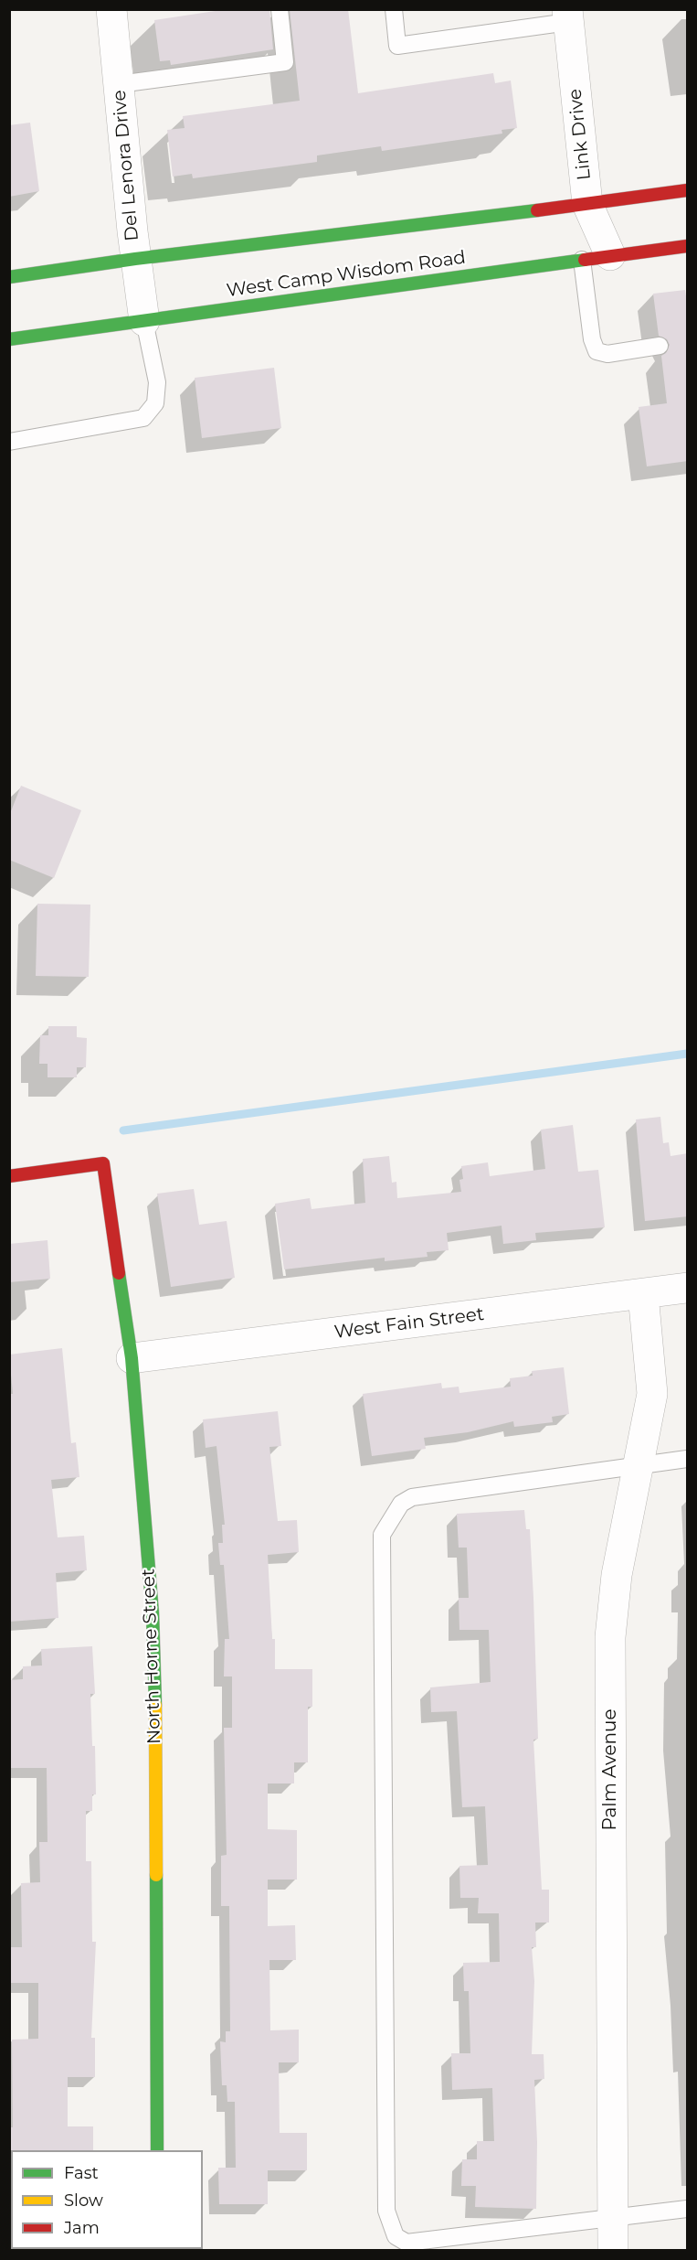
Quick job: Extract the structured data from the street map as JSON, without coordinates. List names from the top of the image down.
{
  "streets": {
    "main road": ["West Camp Wisdom Road", "North Horne Street"],
    "street": [
      "Link Drive",
      "Del Lenora Drive",
      "West Fain Street",
      "Palm Avenue"
    ]
  },
  "crossings": [
    ["Link Drive", "West Camp Wisdom Road"],
    ["Del Lenora Drive", "West Camp Wisdom Road"],
    ["West Fain Street", "North Horne Street"],
    ["West Fain Street", "Palm Avenue"]
  ],
  "legend": ["Fast", "Slow", "Jam"]
}
